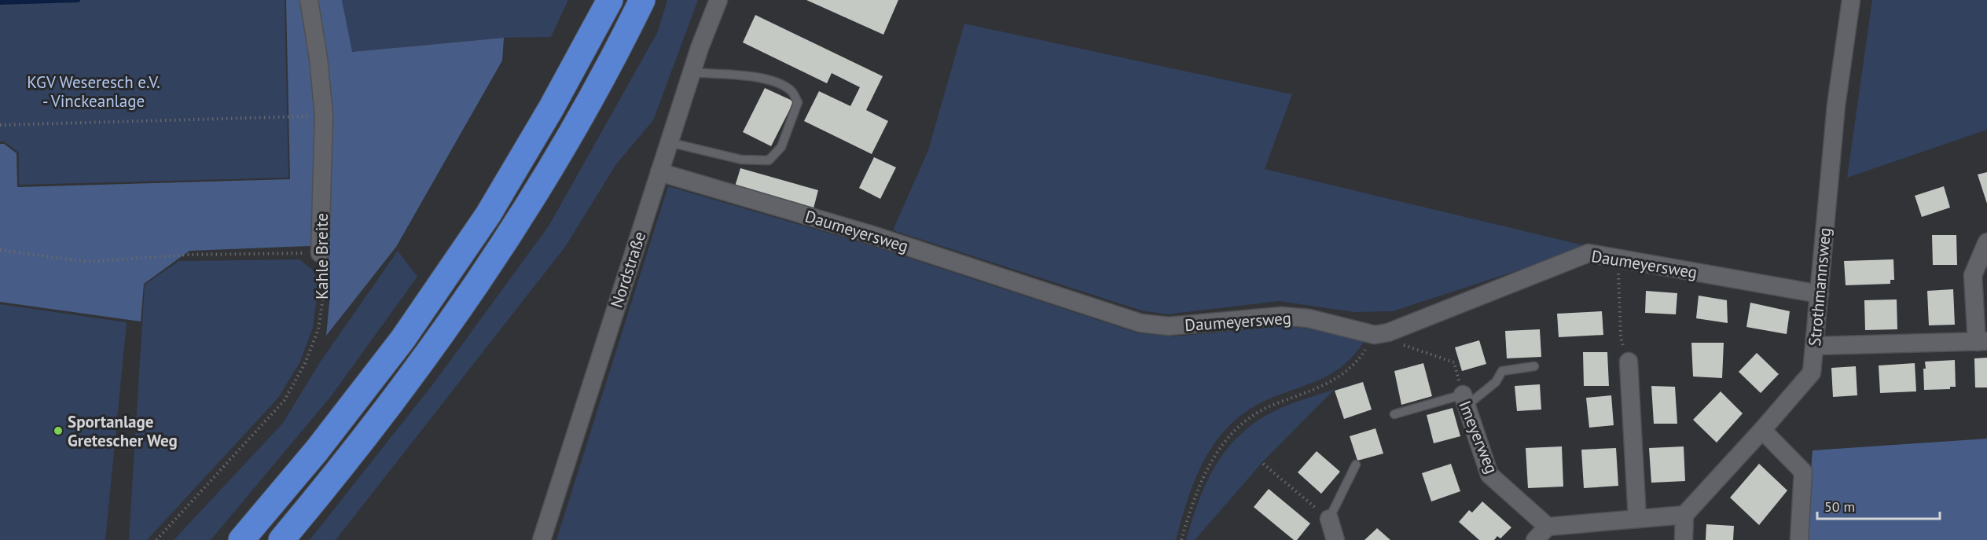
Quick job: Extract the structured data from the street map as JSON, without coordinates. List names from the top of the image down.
{
  "streets": {
    "street": [
      "Daumeyersweg",
      "Kahle Breite",
      "Nordstraße",
      "Strothmannsweg",
      "Imeyerweg"
    ]
  },
  "crossings": [
    ["Daumeyersweg", "Nordstraße"],
    ["Daumeyersweg", "Strothmannsweg"]
  ],
  "parks": ["KGV Weseresch e.V. - Vinckeanlage"],
  "places": ["Sportanlage Gretescher Weg"],
  "scale_bar": "50 m"
}
